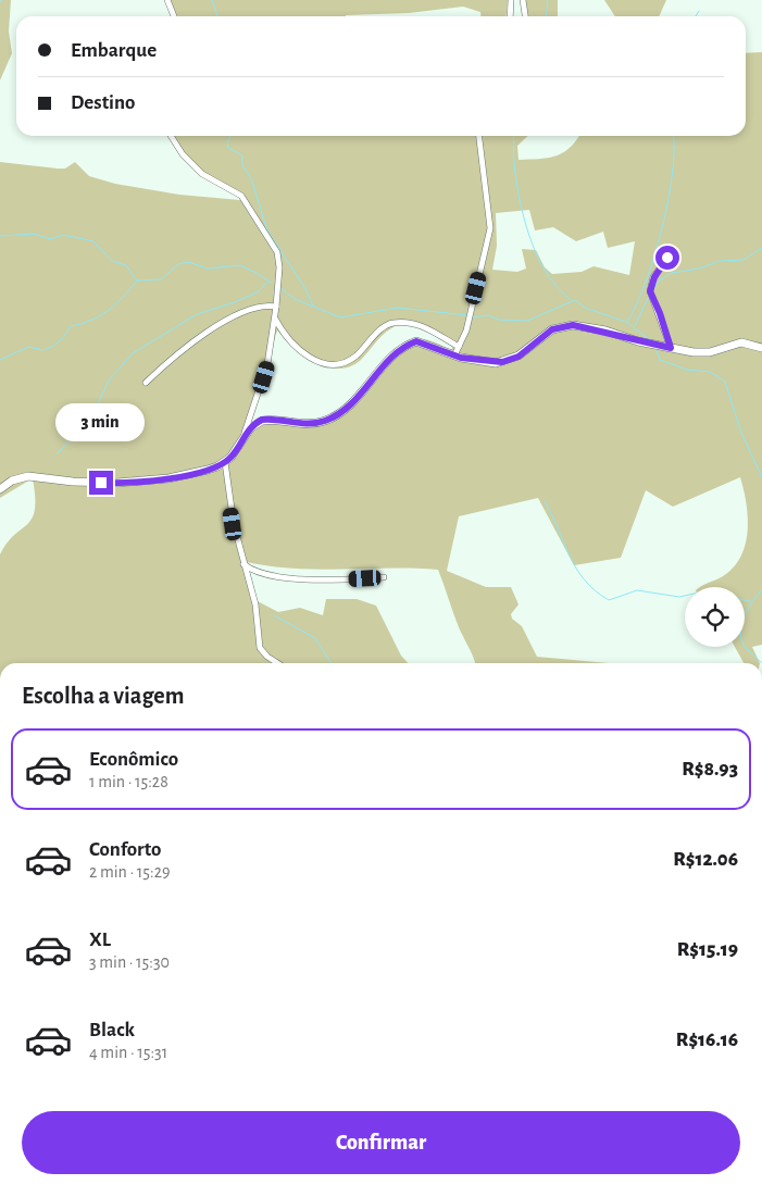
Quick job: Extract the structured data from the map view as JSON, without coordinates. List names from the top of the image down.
{
  "page": {
    "banner": ["Embarque", "Destino"],
    "bubble": "3 min",
    "heading": "Escolha a viagem",
    "list": [
      {
        "name": "Econômico",
        "note": "1 min · 15:28",
        "value": "R$8.93"
      },
      {
        "name": "Conforto",
        "note": "2 min · 15:29",
        "value": "R$12.06"
      },
      {
        "name": "XL",
        "note": "3 min · 15:30",
        "value": "R$15.19"
      },
      {
        "name": "Black",
        "note": "4 min · 15:31",
        "value": "R$16.16"
      }
    ],
    "buttons": "Confirmar"
  }
}
